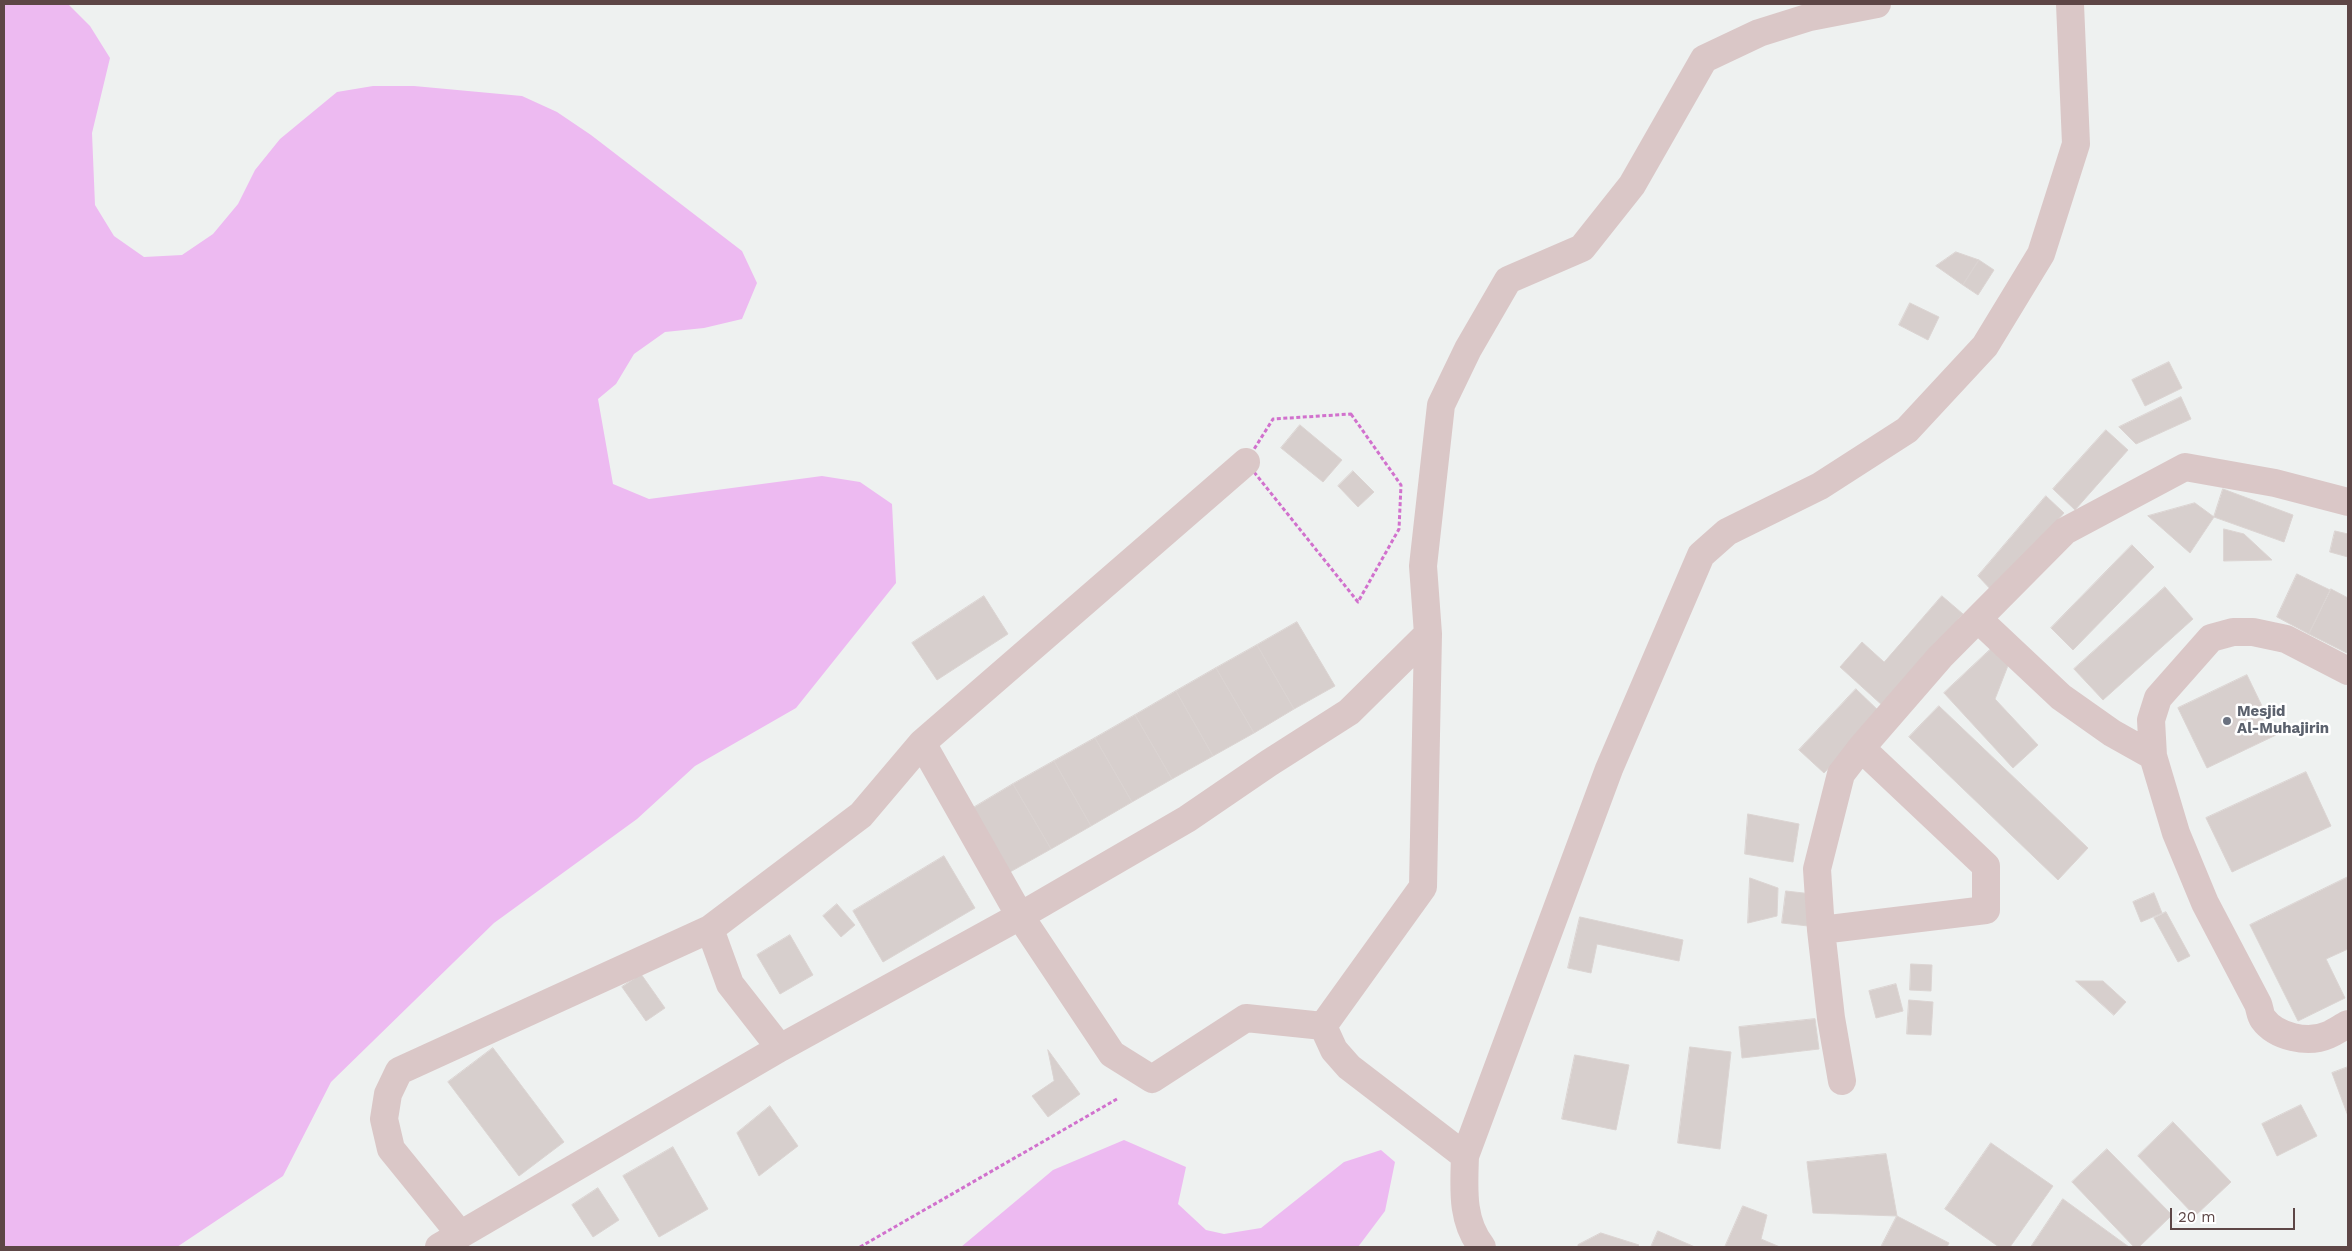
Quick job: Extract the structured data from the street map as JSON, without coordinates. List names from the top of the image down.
{
  "places": ["Mesjid Al-Muhajirin"],
  "scale_bar": "20 m"
}
